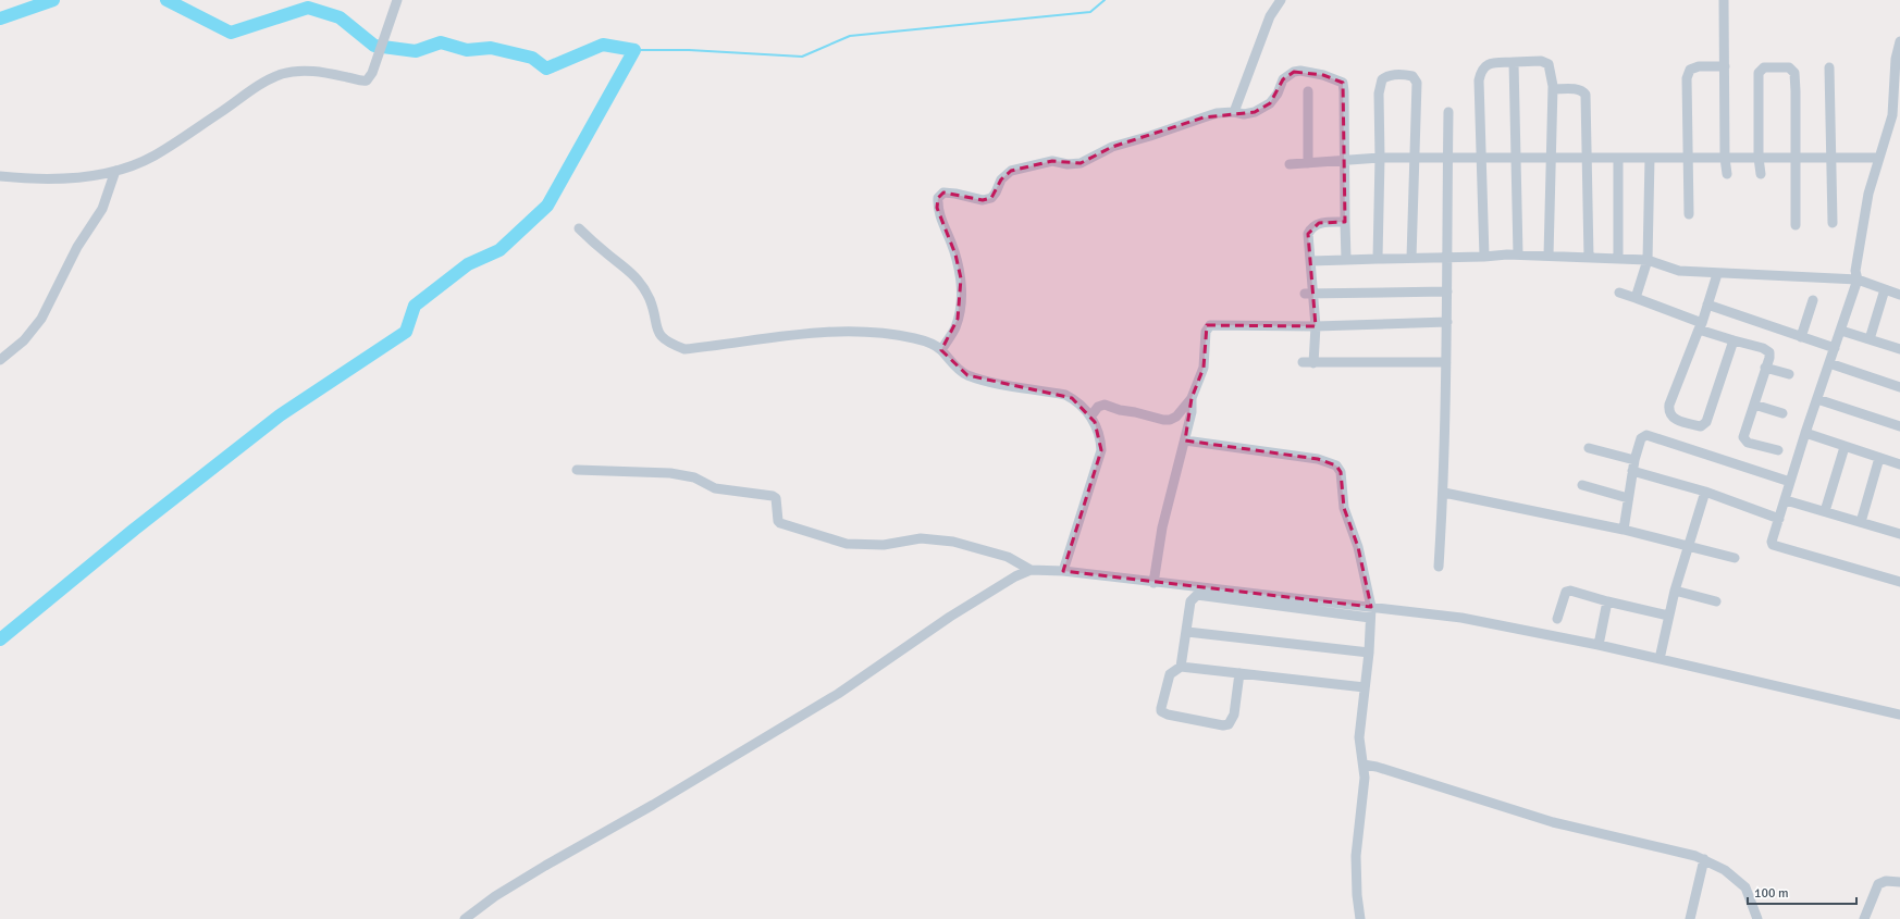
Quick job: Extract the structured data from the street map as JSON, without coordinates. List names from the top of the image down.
{
  "scale_bar": "100 m"
}
